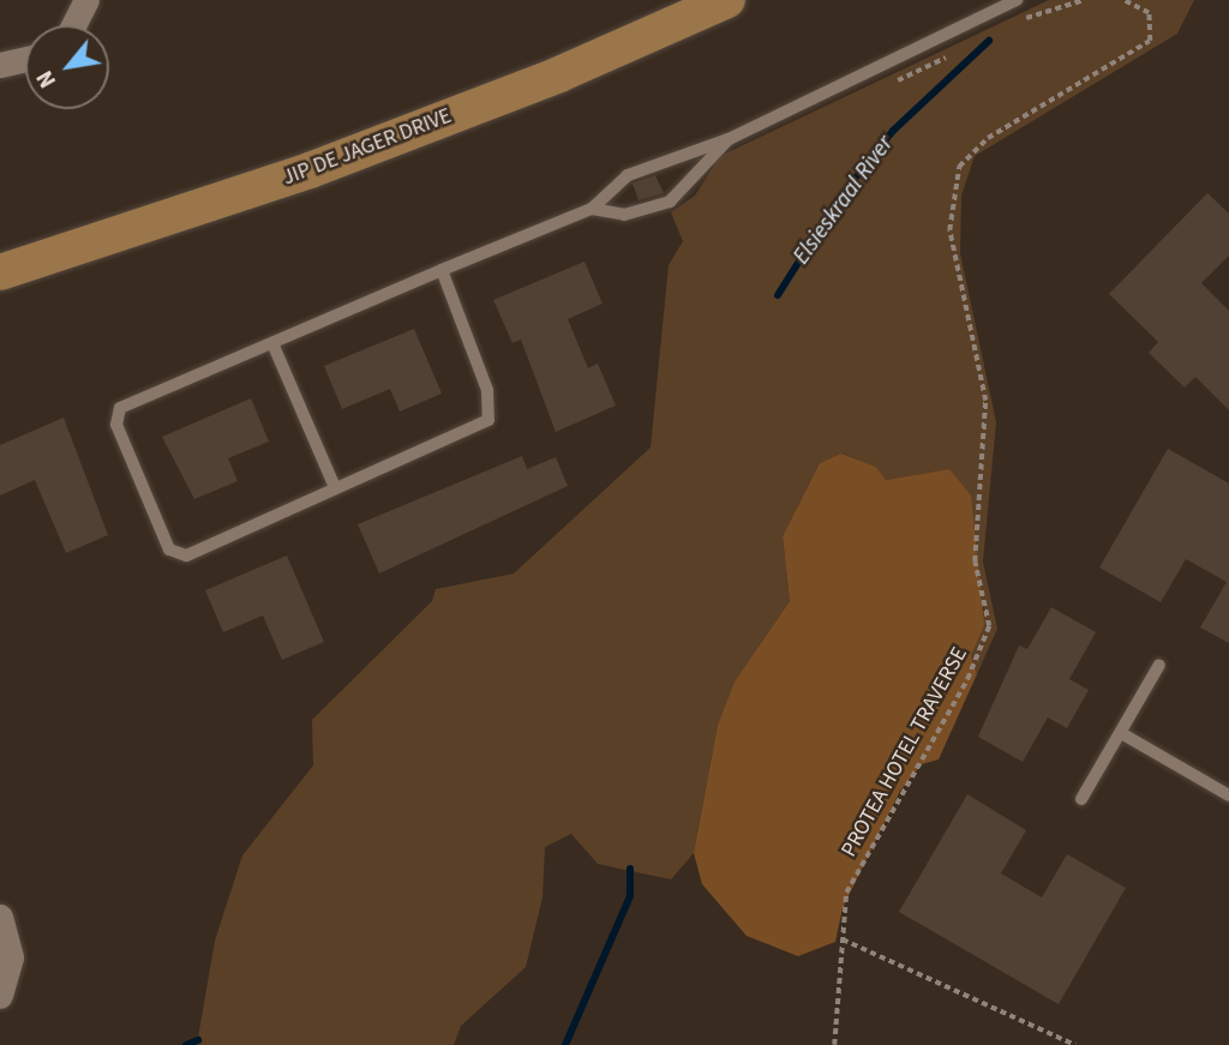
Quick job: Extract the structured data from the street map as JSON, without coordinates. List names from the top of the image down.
{
  "streets": {
    "main road": ["JIP DE JAGER DRIVE"],
    "path": ["PROTEA HOTEL TRAVERSE"]
  },
  "water": ["Elsieskraal River"],
  "north": "bottom left"
}
